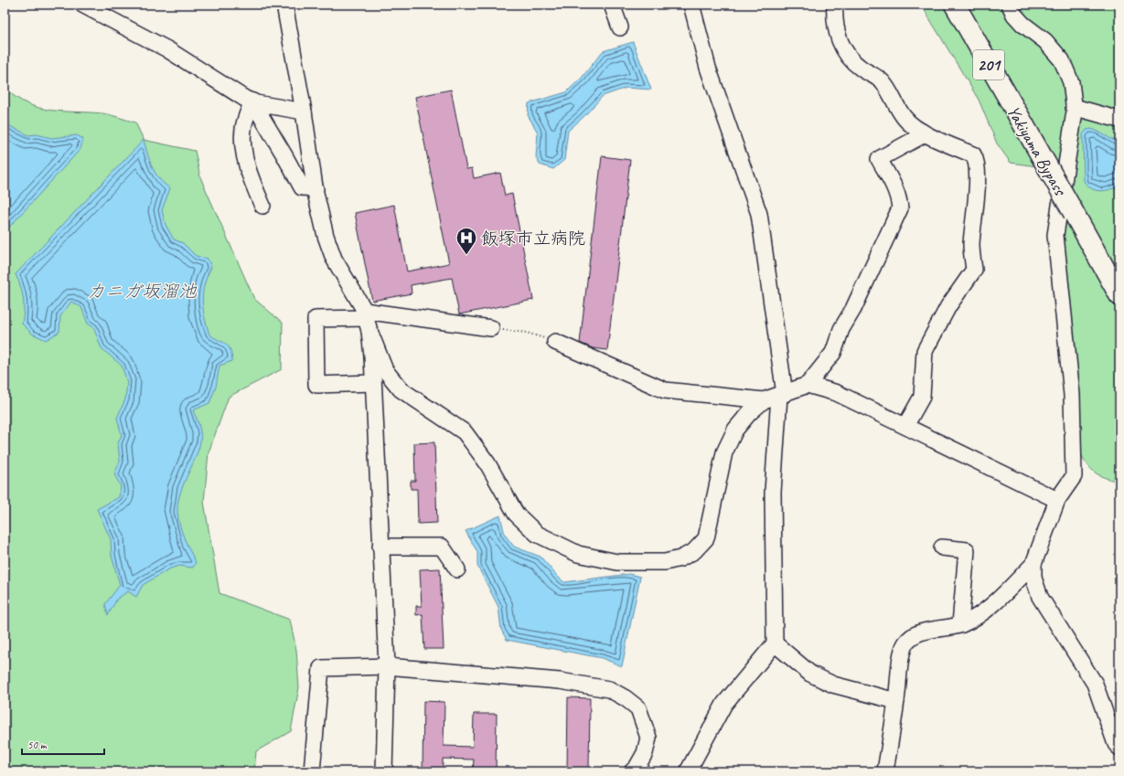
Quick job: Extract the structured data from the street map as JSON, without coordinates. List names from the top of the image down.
{
  "streets": {
    "highway": ["201", "Yakiyama Bypass"]
  },
  "water": ["カニガ坂溜池"],
  "places": {
    "hospital": ["飯塚市立病院"]
  },
  "scale_bar": "50 m"
}
